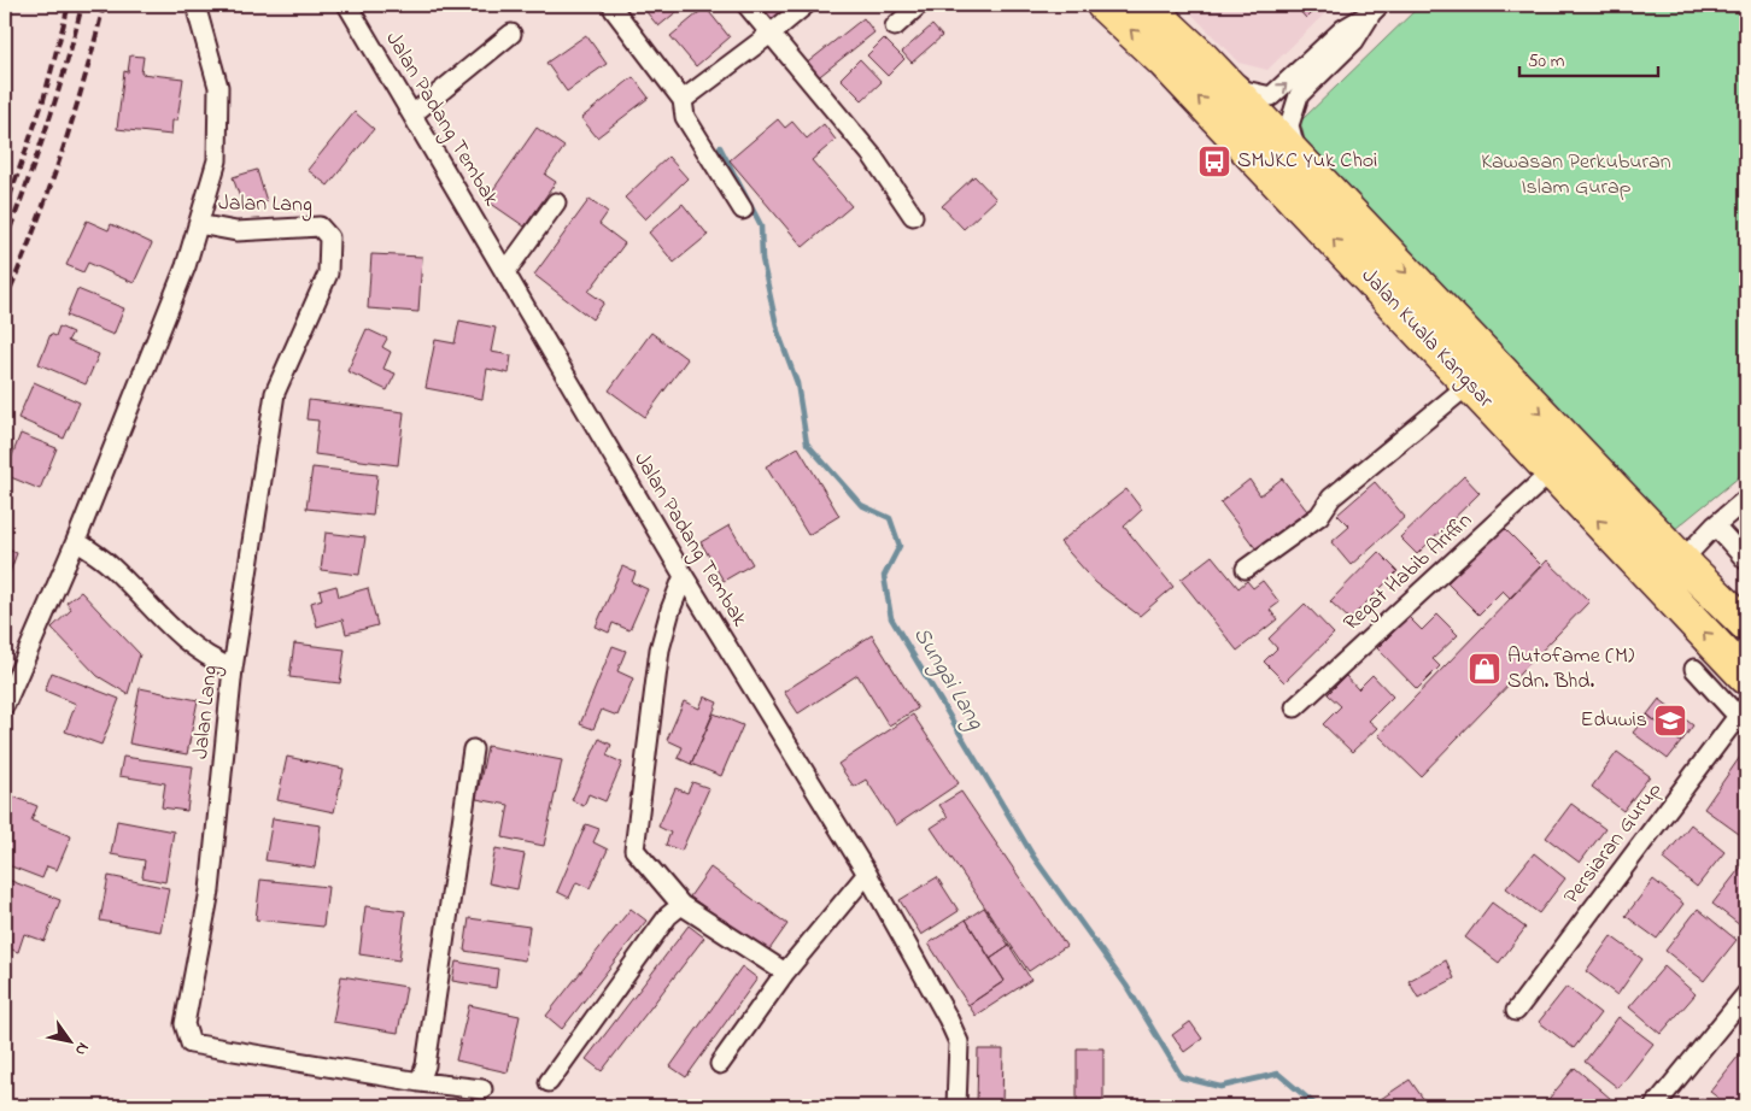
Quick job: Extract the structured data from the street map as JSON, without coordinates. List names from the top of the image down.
{
  "streets": {
    "highway": ["Jalan Kuala Kangsar"],
    "street": [
      "Jalan Padang Tembak",
      "Jalan Lang",
      "Regat Habib Ariffin",
      "Persiaran Gurup"
    ]
  },
  "crossings": [
    ["Jalan Kuala Kangsar", "Regat Habib Ariffin"]
  ],
  "water": ["Sungai Lang"],
  "parks": ["Kawasan Perkuburan Islam Gurap"],
  "places": {
    "bus stop": ["SMJKC Yuk Choi"],
    "shop": ["Autofame (M) Sdn. Bhd."],
    "school or university": ["Eduwis"]
  },
  "scale_bar": "50 m",
  "north": "bottom right"
}
